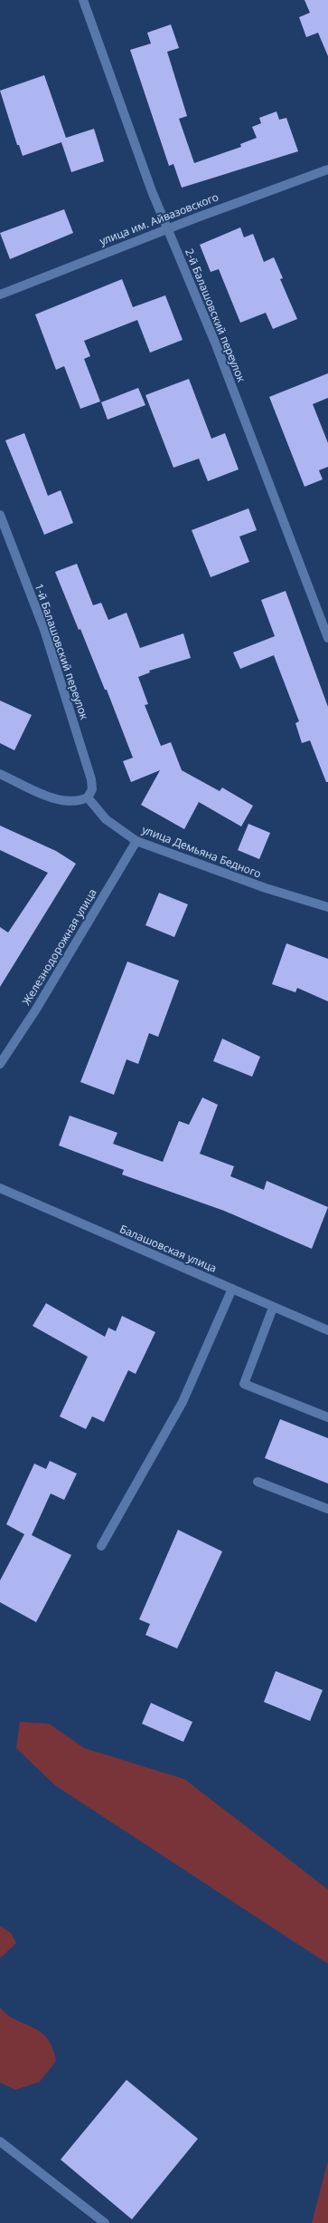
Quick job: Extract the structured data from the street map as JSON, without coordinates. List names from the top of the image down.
{
  "streets": {
    "street": [
      "улица им. Айвазовского",
      "2-й Балашовский переулок",
      "1-й Балашовский переулок",
      "улица Демьяна Бедного",
      "Железнодорожная улица",
      "Балашовская улица"
    ]
  },
  "crossings": [
    ["улица им. Айвазовского", "2-й Балашовский переулок"],
    ["1-й Балашовский переулок", "улица Демьяна Бедного"],
    ["улица Демьяна Бедного", "Железнодорожная улица"]
  ]
}
